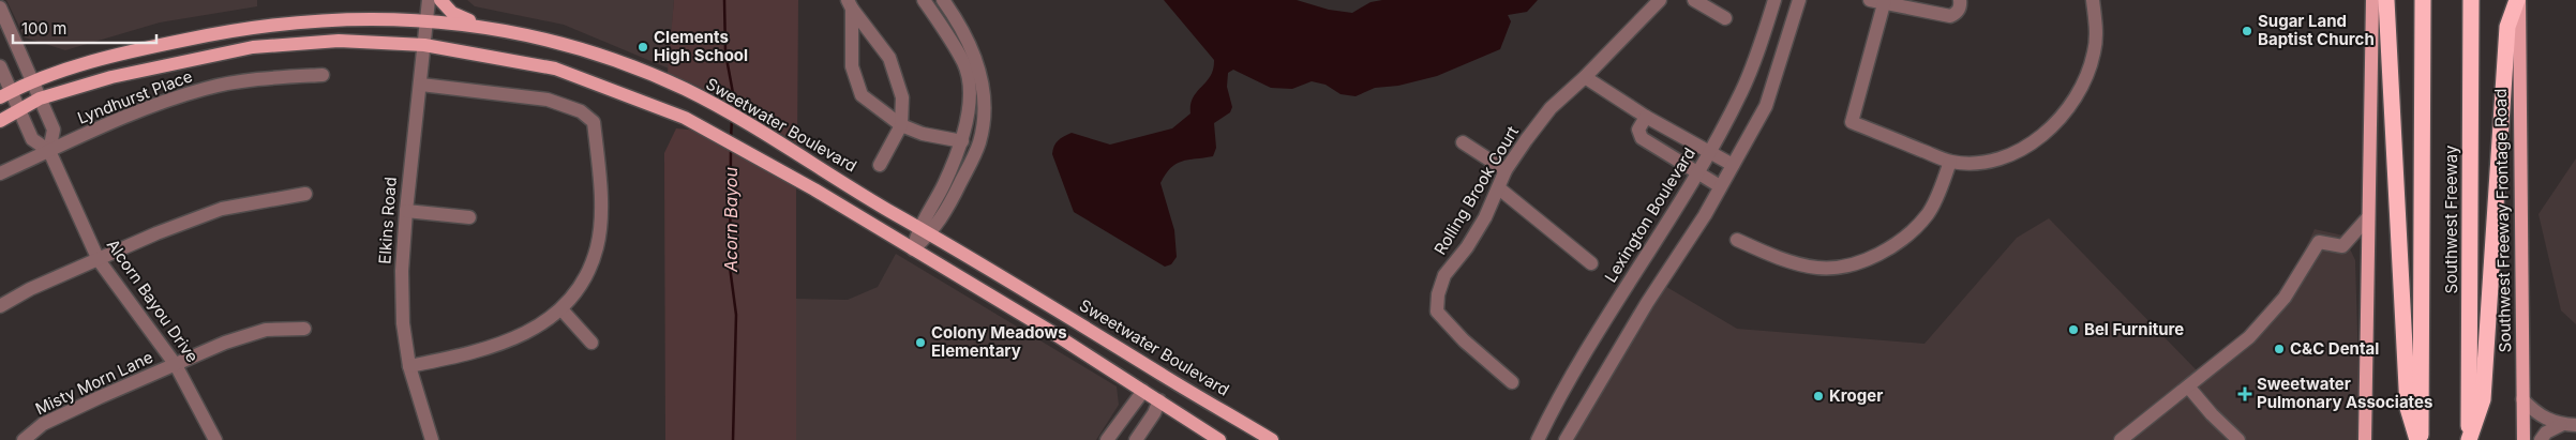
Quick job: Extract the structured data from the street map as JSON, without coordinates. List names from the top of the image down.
{
  "streets": {
    "highway": ["Southwest Freeway"],
    "main road": ["Sweetwater Boulevard", "Southwest Freeway Frontage Road"],
    "street": [
      "Lyndhurst Place",
      "Rolling Brook Court",
      "Lexington Boulevard",
      "Elkins Road",
      "Alcorn Bayou Drive",
      "Misty Morn Lane"
    ]
  },
  "crossings": [
    ["Lyndhurst Place", "Alcorn Bayou Drive"],
    ["Sweetwater Boulevard", "Elkins Road"],
    ["Sweetwater Boulevard", "Alcorn Bayou Drive"],
    ["Alcorn Bayou Drive", "Misty Morn Lane"]
  ],
  "water": ["Acorn Bayou"],
  "places": {
    "other": [
      "Sugar Land Baptist Church",
      "Clements High School",
      "Bel Furniture",
      "Colony Meadows Elementary",
      "C&C Dental",
      "Kroger"
    ],
    "health": ["Sweetwater Pulmonary Associates"]
  },
  "scale_bar": "100 m"
}
